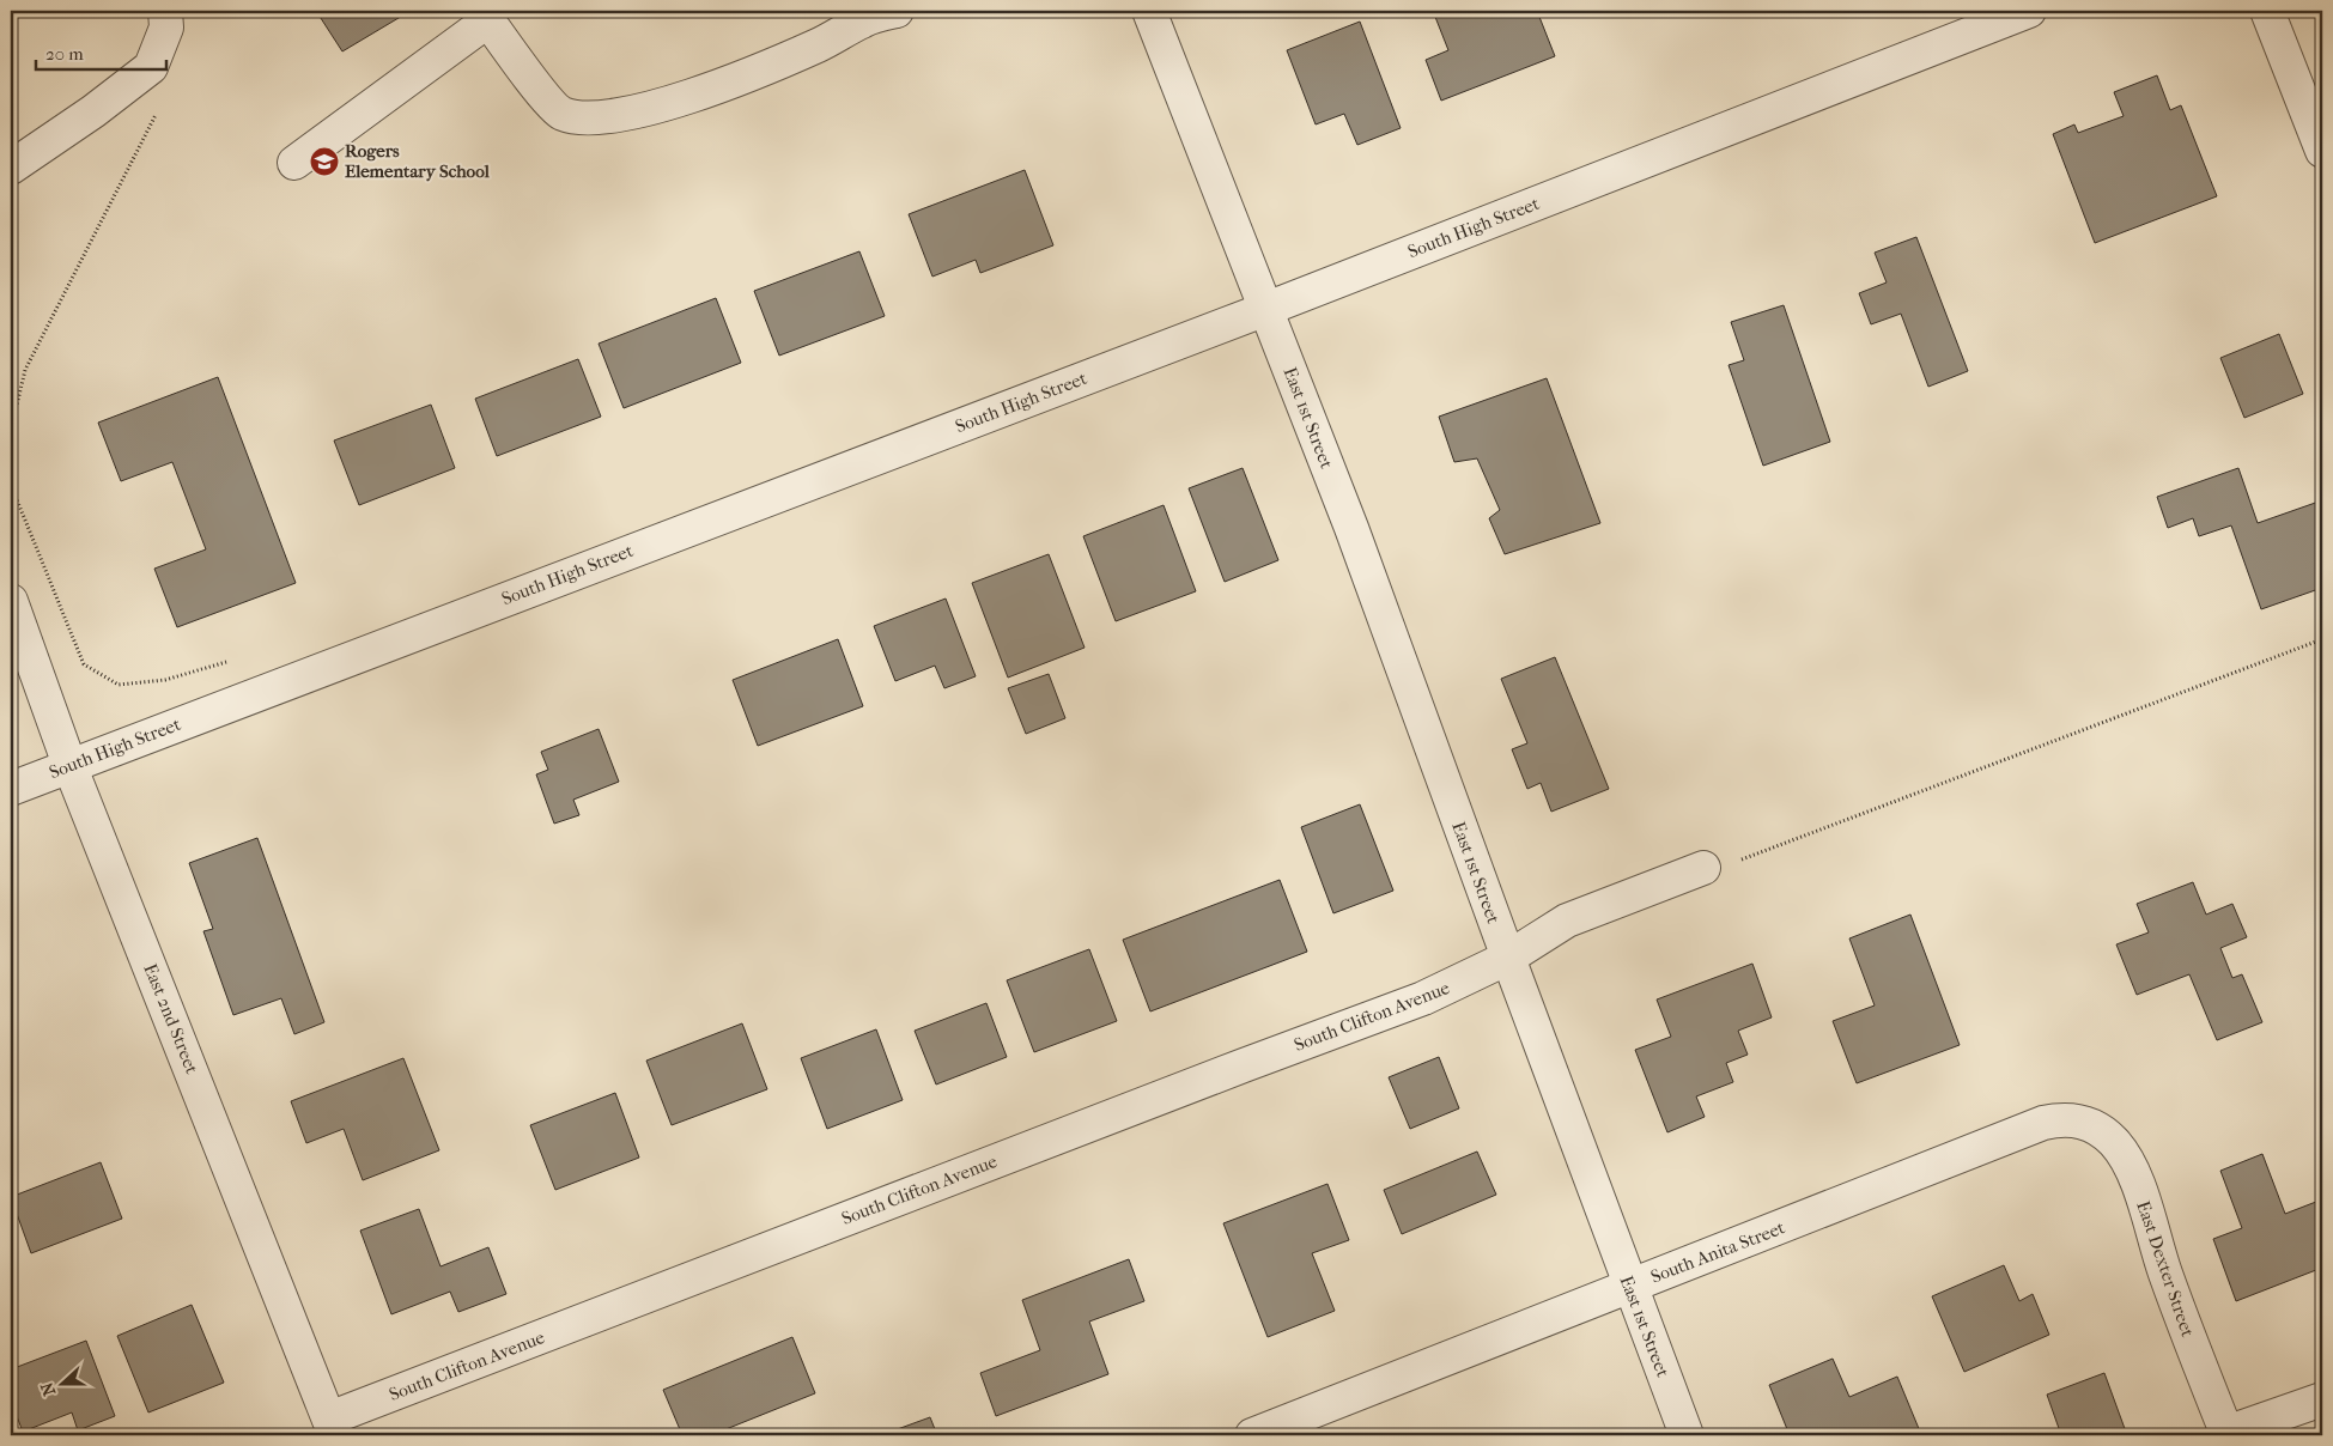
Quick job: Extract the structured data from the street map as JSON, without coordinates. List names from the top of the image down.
{
  "streets": {
    "street": [
      "South High Street",
      "East 1st Street",
      "South Clifton Avenue",
      "East 2nd Street",
      "South Anita Street",
      "East Dexter Street"
    ]
  },
  "crossings": [
    ["South High Street", "East 1st Street"],
    ["South High Street", "East 2nd Street"],
    ["East 1st Street", "South Clifton Avenue"],
    ["East 1st Street", "South Anita Street"],
    ["South Clifton Avenue", "East 2nd Street"],
    ["South Anita Street", "East Dexter Street"]
  ],
  "places": {
    "school or university": ["Rogers Elementary School"]
  },
  "scale_bar": "20 m",
  "north": "left"
}
